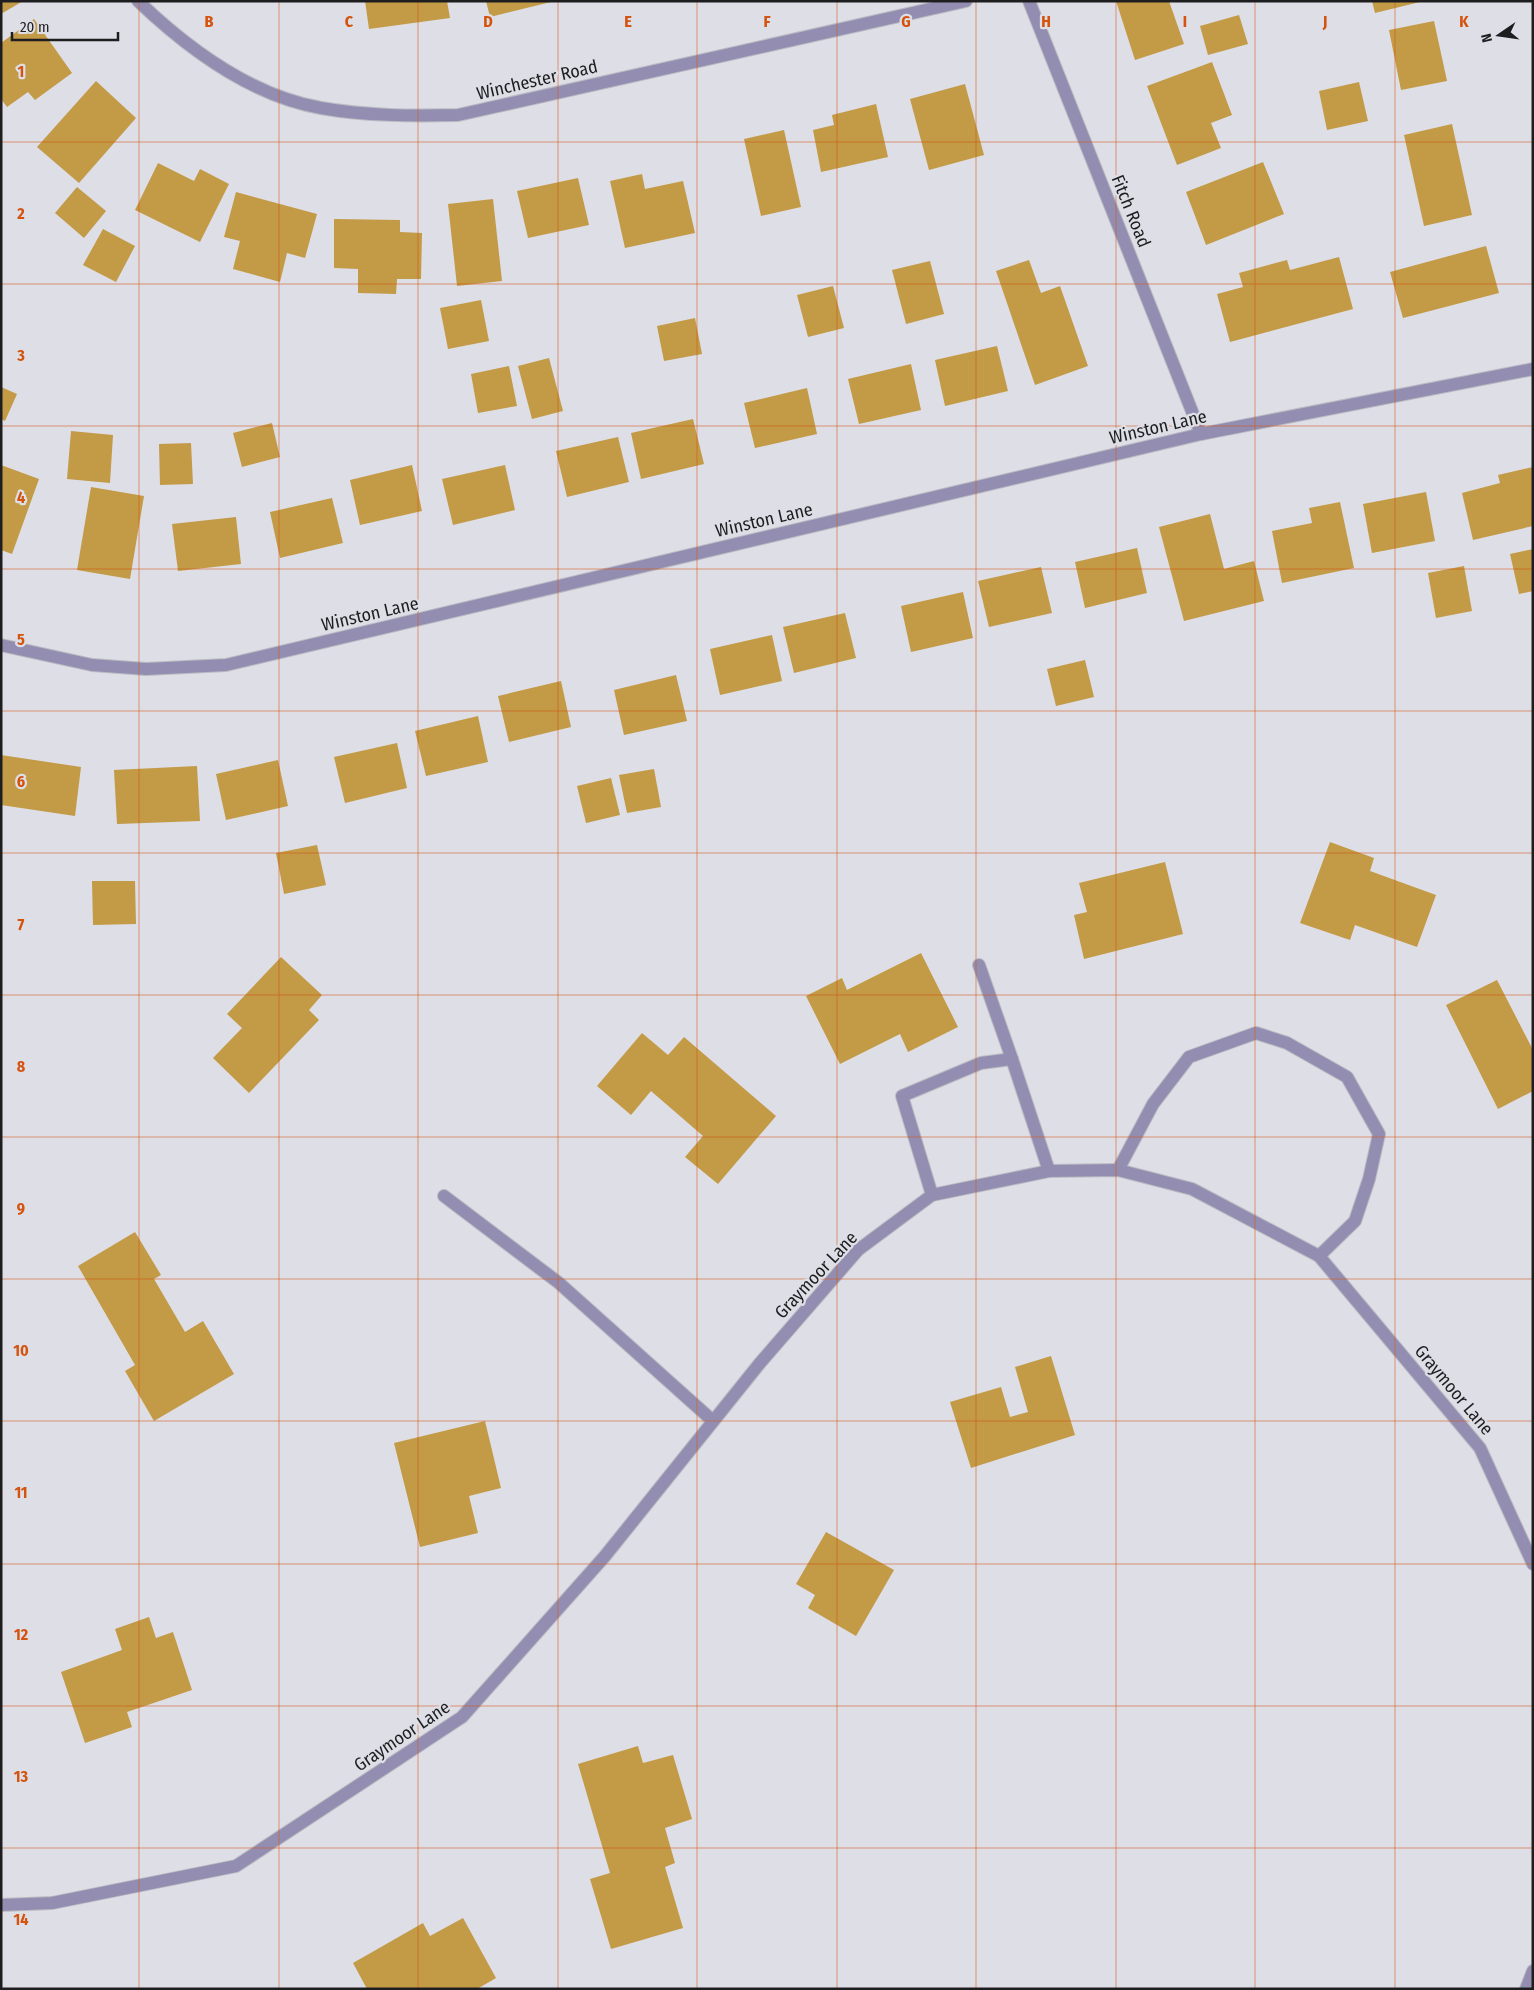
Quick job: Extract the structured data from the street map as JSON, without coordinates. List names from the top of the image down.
{
  "streets": {
    "street": [
      "Winchester Road",
      "Fitch Road",
      "Winston Lane",
      "Graymoor Lane"
    ]
  },
  "crossings": [
    ["Fitch Road", "Winston Lane"]
  ],
  "scale_bar": "20 m",
  "north": "left",
  "grid": {
    "columns": [
      "B",
      "C",
      "D",
      "E",
      "F",
      "G",
      "H",
      "I",
      "J",
      "K"
    ],
    "rows": [
      "1",
      "2",
      "3",
      "4",
      "5",
      "6",
      "7",
      "8",
      "9",
      "10",
      "11",
      "12",
      "13",
      "14"
    ]
  }
}
